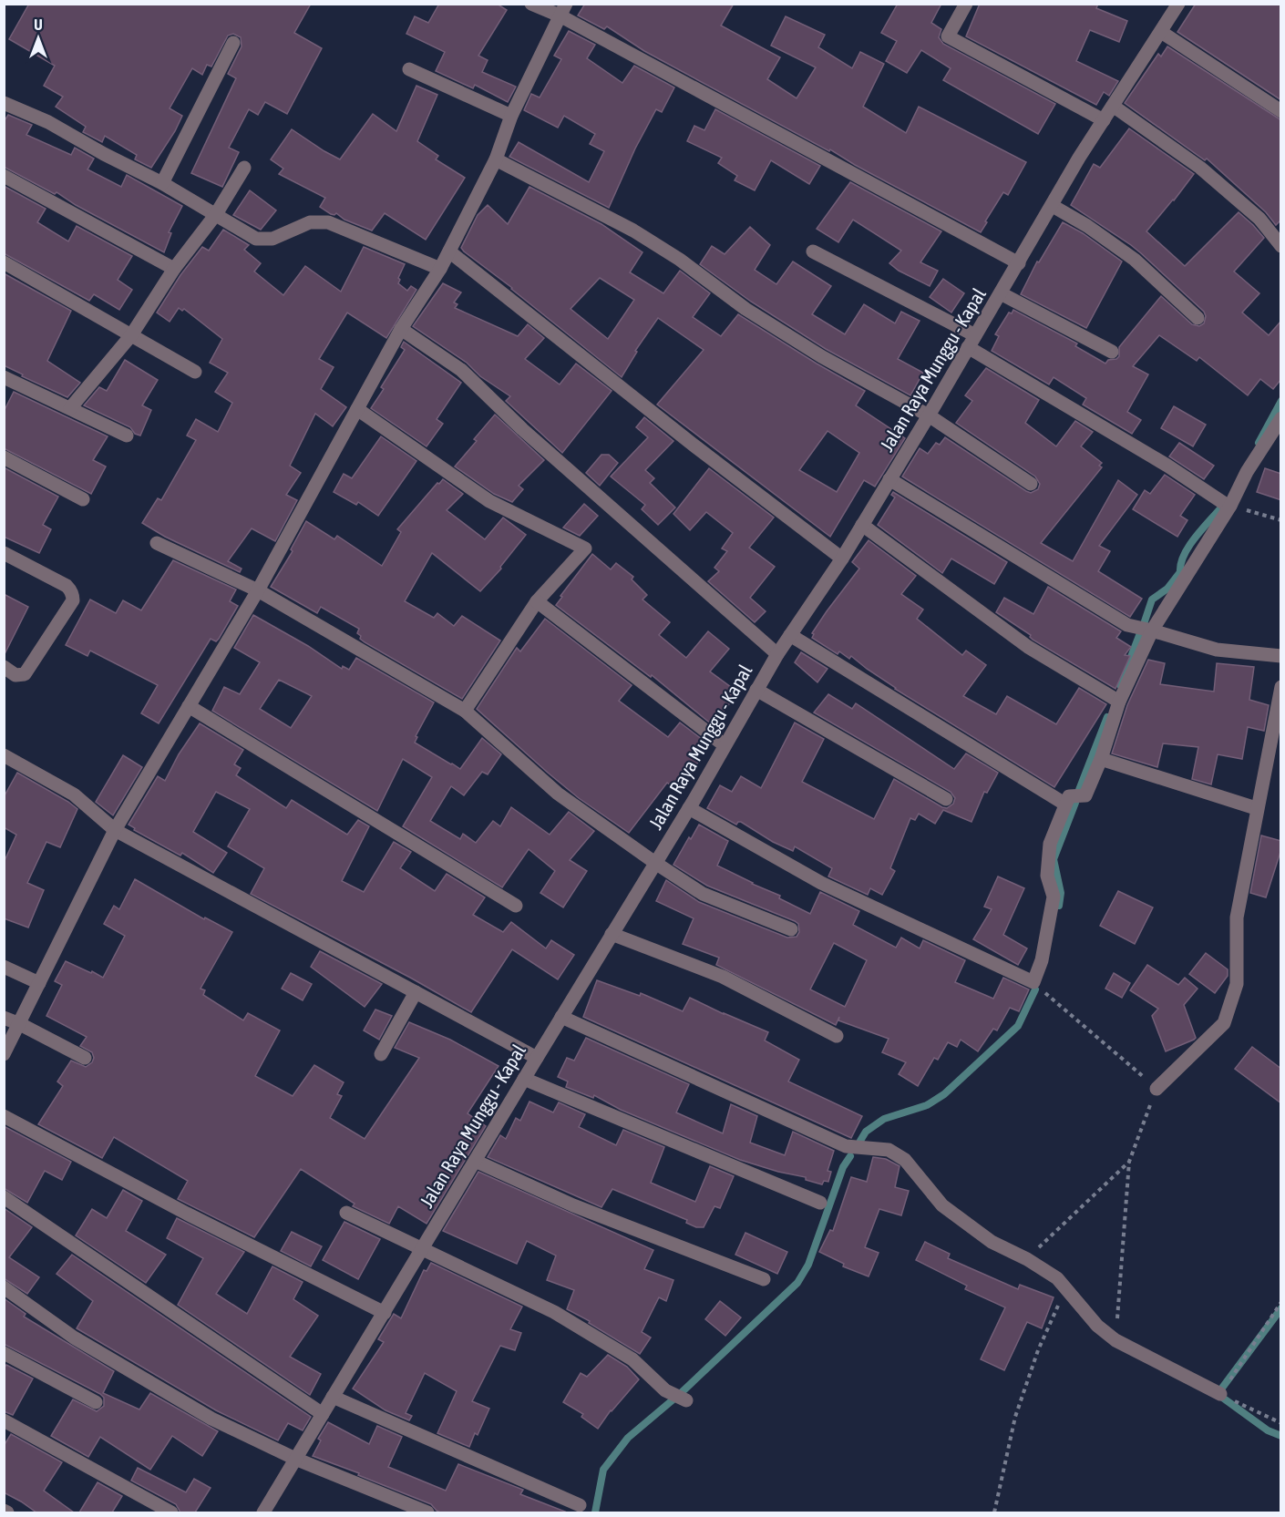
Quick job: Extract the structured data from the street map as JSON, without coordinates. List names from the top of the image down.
{
  "streets": {
    "street": ["Jalan Raya Munggu - Kapal"]
  },
  "north": "top"
}
